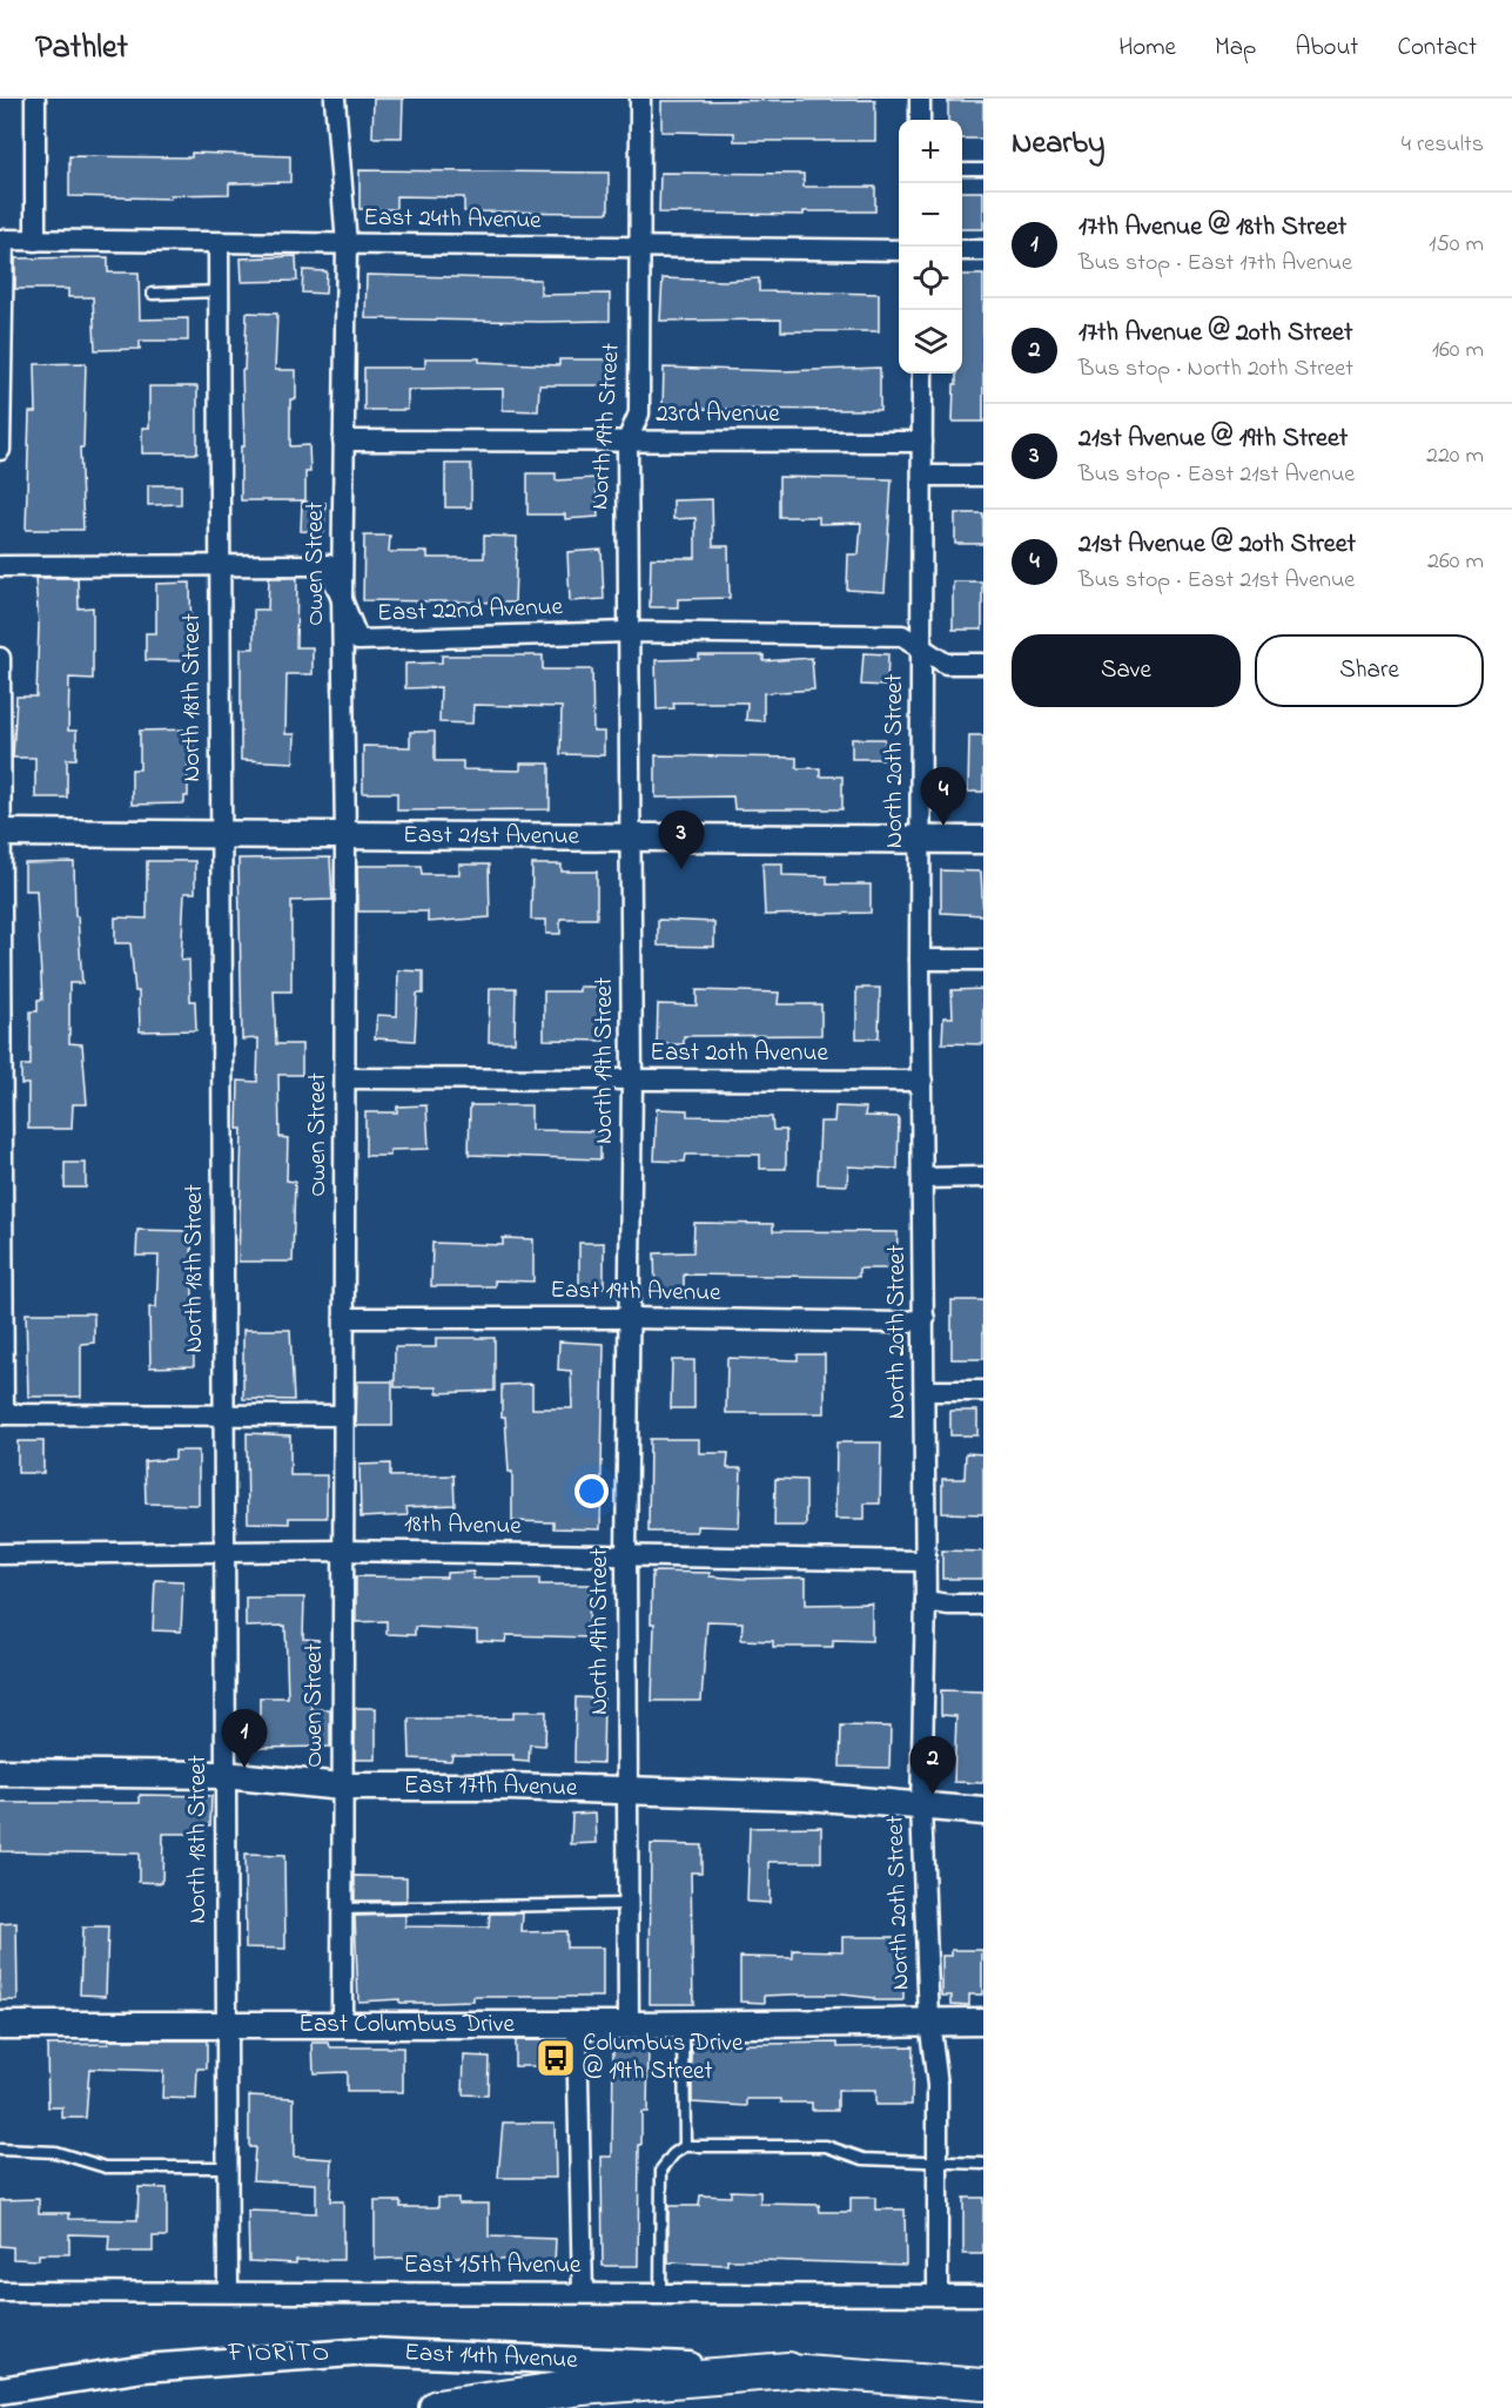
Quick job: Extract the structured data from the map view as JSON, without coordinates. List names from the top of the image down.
{
  "streets": {
    "main road": [
      "East 21st Avenue",
      "East 17th Avenue",
      "East Columbus Drive",
      "East 14th Avenue"
    ],
    "street": [
      "East 24th Avenue",
      "23rd Avenue",
      "North 19th Street",
      "Owen Street",
      "East 22nd Avenue",
      "North 18th Street",
      "North 20th Street",
      "East 20th Avenue",
      "East 19th Avenue",
      "18th Avenue",
      "East 15th Avenue"
    ]
  },
  "crossings": [
    ["East 24th Avenue", "North 19th Street"],
    ["East 24th Avenue", "Owen Street"],
    ["East 24th Avenue", "North 18th Street"],
    ["23rd Avenue", "North 19th Street"],
    ["23rd Avenue", "Owen Street"],
    ["23rd Avenue", "North 20th Street"],
    ["North 19th Street", "East 22nd Avenue"],
    ["North 19th Street", "East 21st Avenue"],
    ["North 19th Street", "East 20th Avenue"],
    ["North 19th Street", "East 19th Avenue"],
    ["North 19th Street", "18th Avenue"],
    ["North 19th Street", "East 17th Avenue"],
    ["North 19th Street", "East Columbus Drive"],
    ["Owen Street", "East 22nd Avenue"],
    ["Owen Street", "East 21st Avenue"],
    ["Owen Street", "East 20th Avenue"],
    ["Owen Street", "East 19th Avenue"],
    ["Owen Street", "18th Avenue"],
    ["Owen Street", "East 17th Avenue"],
    ["Owen Street", "East Columbus Drive"],
    ["East 22nd Avenue", "North 18th Street"],
    ["East 22nd Avenue", "North 20th Street"],
    ["North 18th Street", "East 21st Avenue"],
    ["North 18th Street", "18th Avenue"],
    ["North 18th Street", "East 17th Avenue"],
    ["North 18th Street", "East Columbus Drive"],
    ["North 18th Street", "East 15th Avenue"],
    ["North 20th Street", "East 21st Avenue"],
    ["North 20th Street", "East 20th Avenue"],
    ["North 20th Street", "East 19th Avenue"],
    ["North 20th Street", "18th Avenue"],
    ["North 20th Street", "East 17th Avenue"],
    ["North 20th Street", "East Columbus Drive"],
    ["North 20th Street", "East 15th Avenue"]
  ],
  "districts": ["FIORITO"],
  "places": {
    "bus stop": ["Columbus Drive @ 19th Street"]
  },
  "page": {
    "header": "Pathlet",
    "nav": [
      "Home",
      "Map",
      "About",
      "Contact"
    ],
    "heading": ["Nearby", "4 results"],
    "map_buttons": ["+", "−"],
    "list": [
      {
        "mark": "1",
        "name": "17th Avenue @ 18th Street",
        "note": "Bus stop · East 17th Avenue",
        "value": "150 m"
      },
      {
        "mark": "2",
        "name": "17th Avenue @ 20th Street",
        "note": "Bus stop · North 20th Street",
        "value": "160 m"
      },
      {
        "mark": "3",
        "name": "21st Avenue @ 19th Street",
        "note": "Bus stop · East 21st Avenue",
        "value": "220 m"
      },
      {
        "mark": "4",
        "name": "21st Avenue @ 20th Street",
        "note": "Bus stop · East 21st Avenue",
        "value": "260 m"
      }
    ],
    "buttons": ["Save", "Share"],
    "pins": [
      "4",
      "3",
      "1",
      "2"
    ]
  }
}
